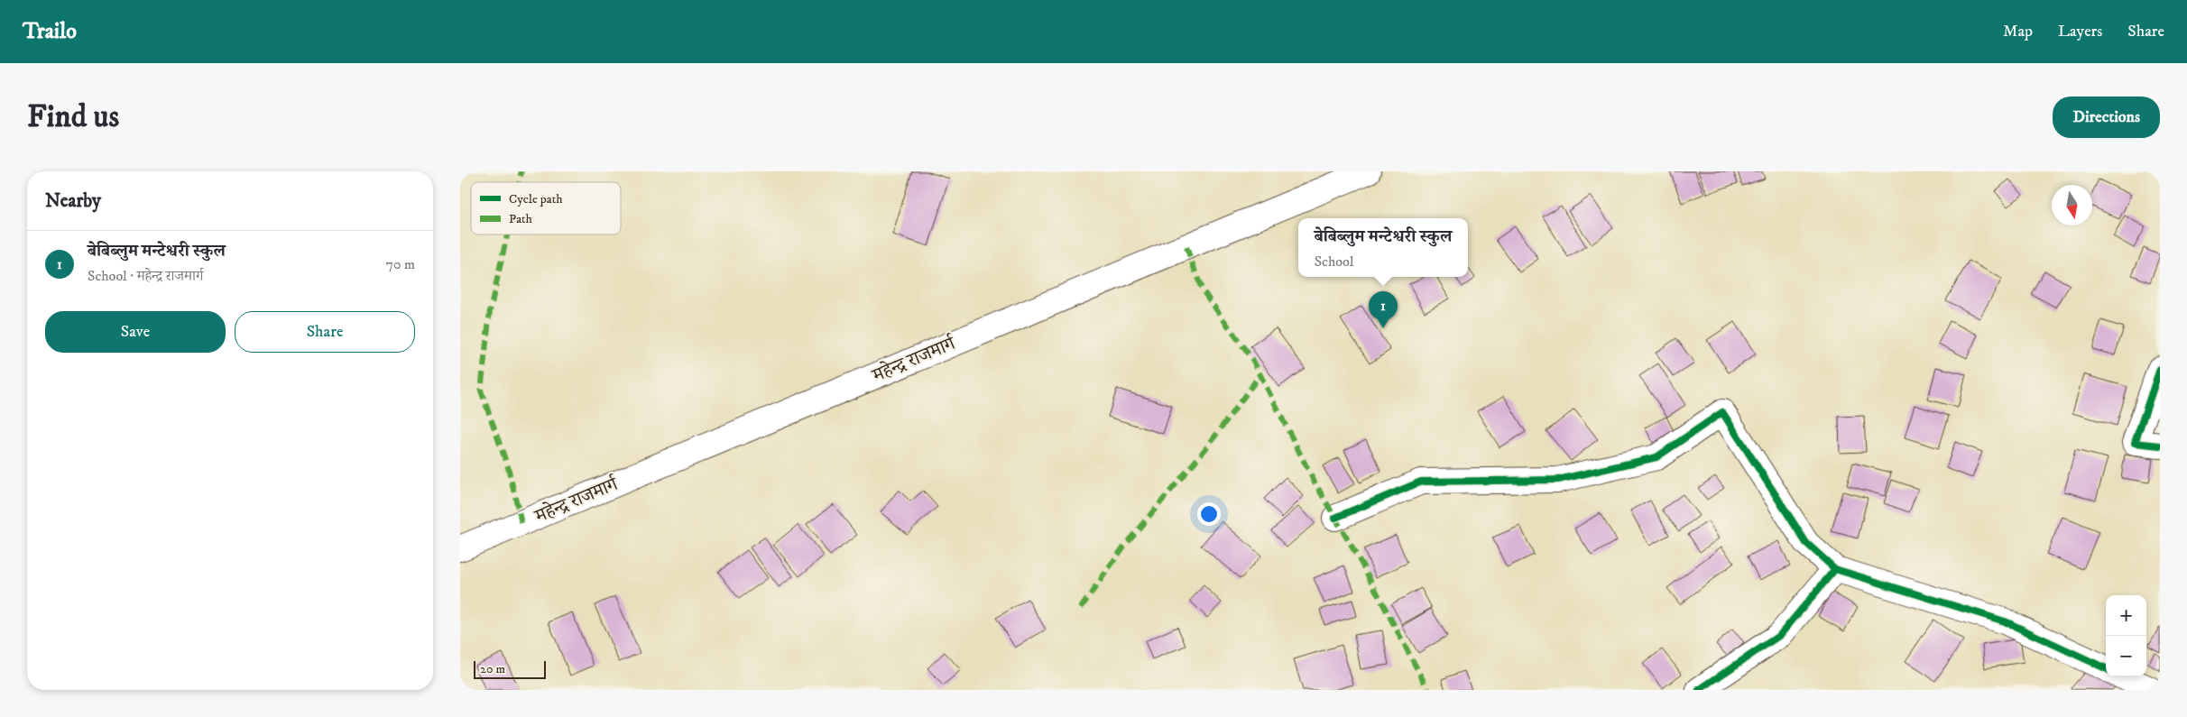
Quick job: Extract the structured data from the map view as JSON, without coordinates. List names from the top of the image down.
{
  "streets": {
    "main road": ["महेन्द्र राजमार्ग"]
  },
  "legend": ["Cycle path", "Path"],
  "scale_bar": "20 m",
  "north": "bottom",
  "page": {
    "header": "Trailo",
    "nav": ["Map", "Layers", "Share"],
    "buttons": [
      "Directions",
      ["Save", "Share"]
    ],
    "title": "Find us",
    "heading": "Nearby",
    "popup": ["बेबिब्लुम मन्टेश्वरी स्कुल", "School"],
    "list": [
      {
        "mark": "1",
        "name": "बेबिब्लुम मन्टेश्वरी स्कुल",
        "note": "School · महेन्द्र राजमार्ग",
        "value": "70 m"
      }
    ],
    "pins": "1",
    "map_buttons": ["+", "−"],
    "scale": "20 m"
  }
}
